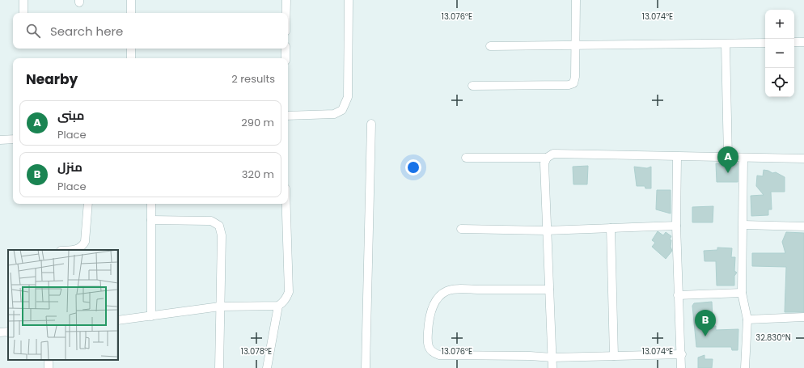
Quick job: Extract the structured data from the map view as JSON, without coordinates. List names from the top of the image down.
{
  "page": {
    "map_buttons": ["+", "−"],
    "search": "Search here",
    "heading": ["Nearby", "2 results"],
    "list": [
      {
        "mark": "A",
        "name": "مبنى",
        "note": "Place",
        "value": "290 m"
      },
      {
        "mark": "B",
        "name": "منزل",
        "note": "Place",
        "value": "320 m"
      }
    ],
    "pins": ["A", "B"]
  },
  "coordinates": [
    "13.076°E",
    "13.074°E",
    "32.830°N",
    "13.078°E"
  ]
}
